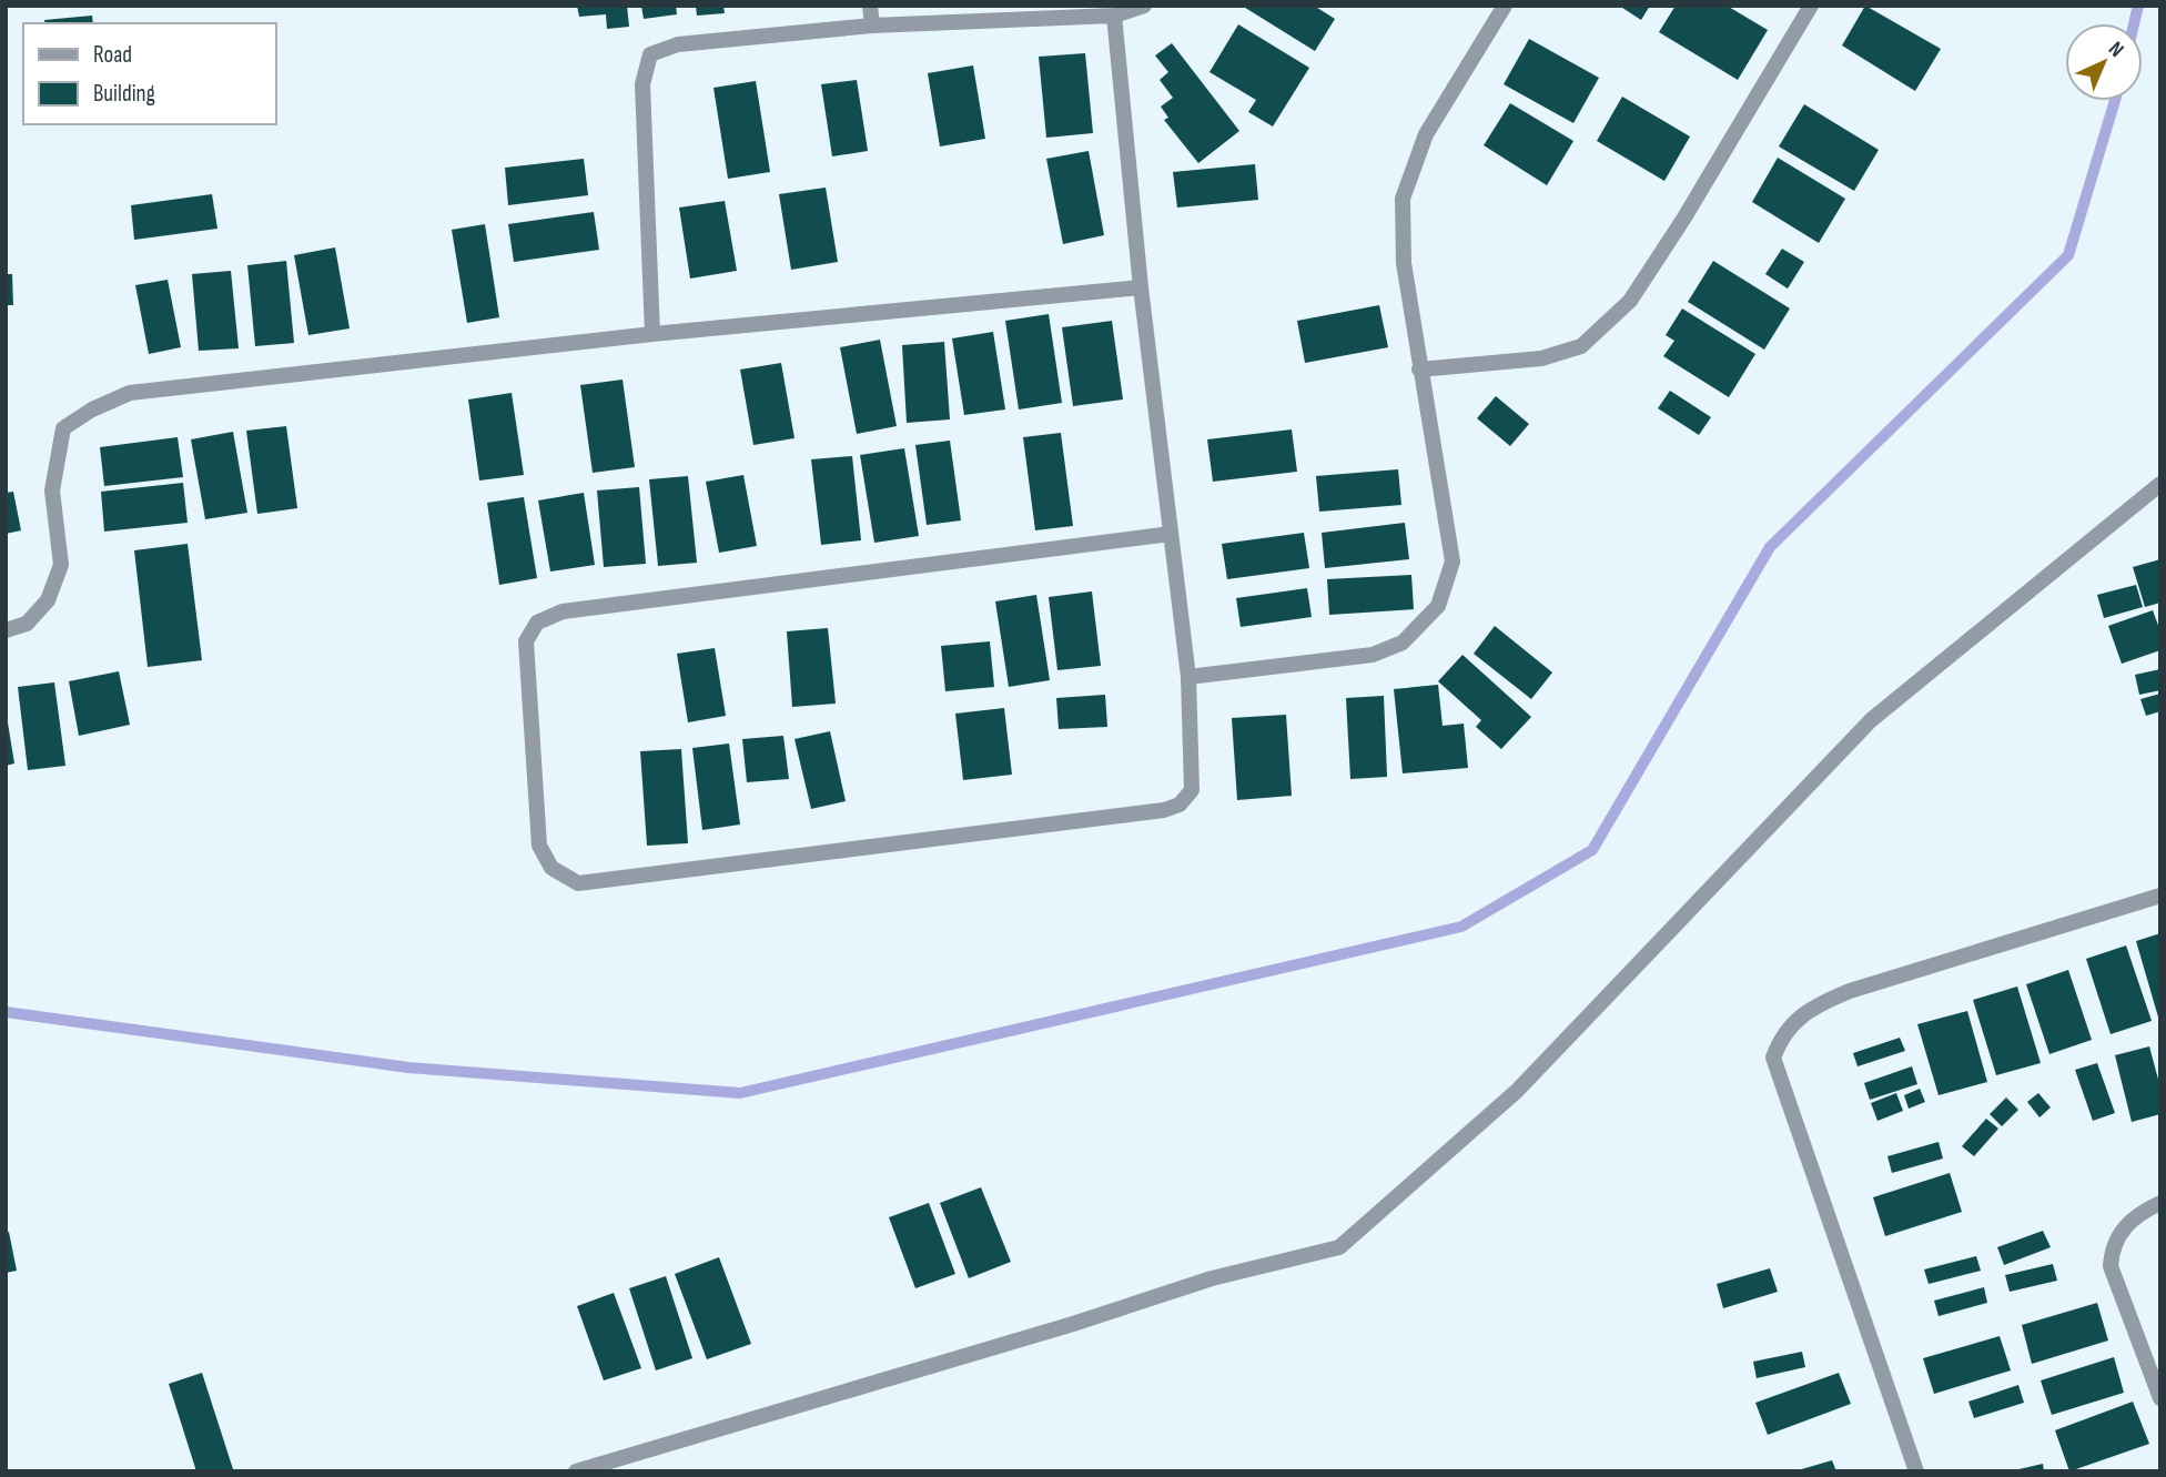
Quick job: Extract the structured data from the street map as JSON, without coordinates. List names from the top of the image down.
{
  "legend": ["Road", "Building"],
  "north": "top right"
}
